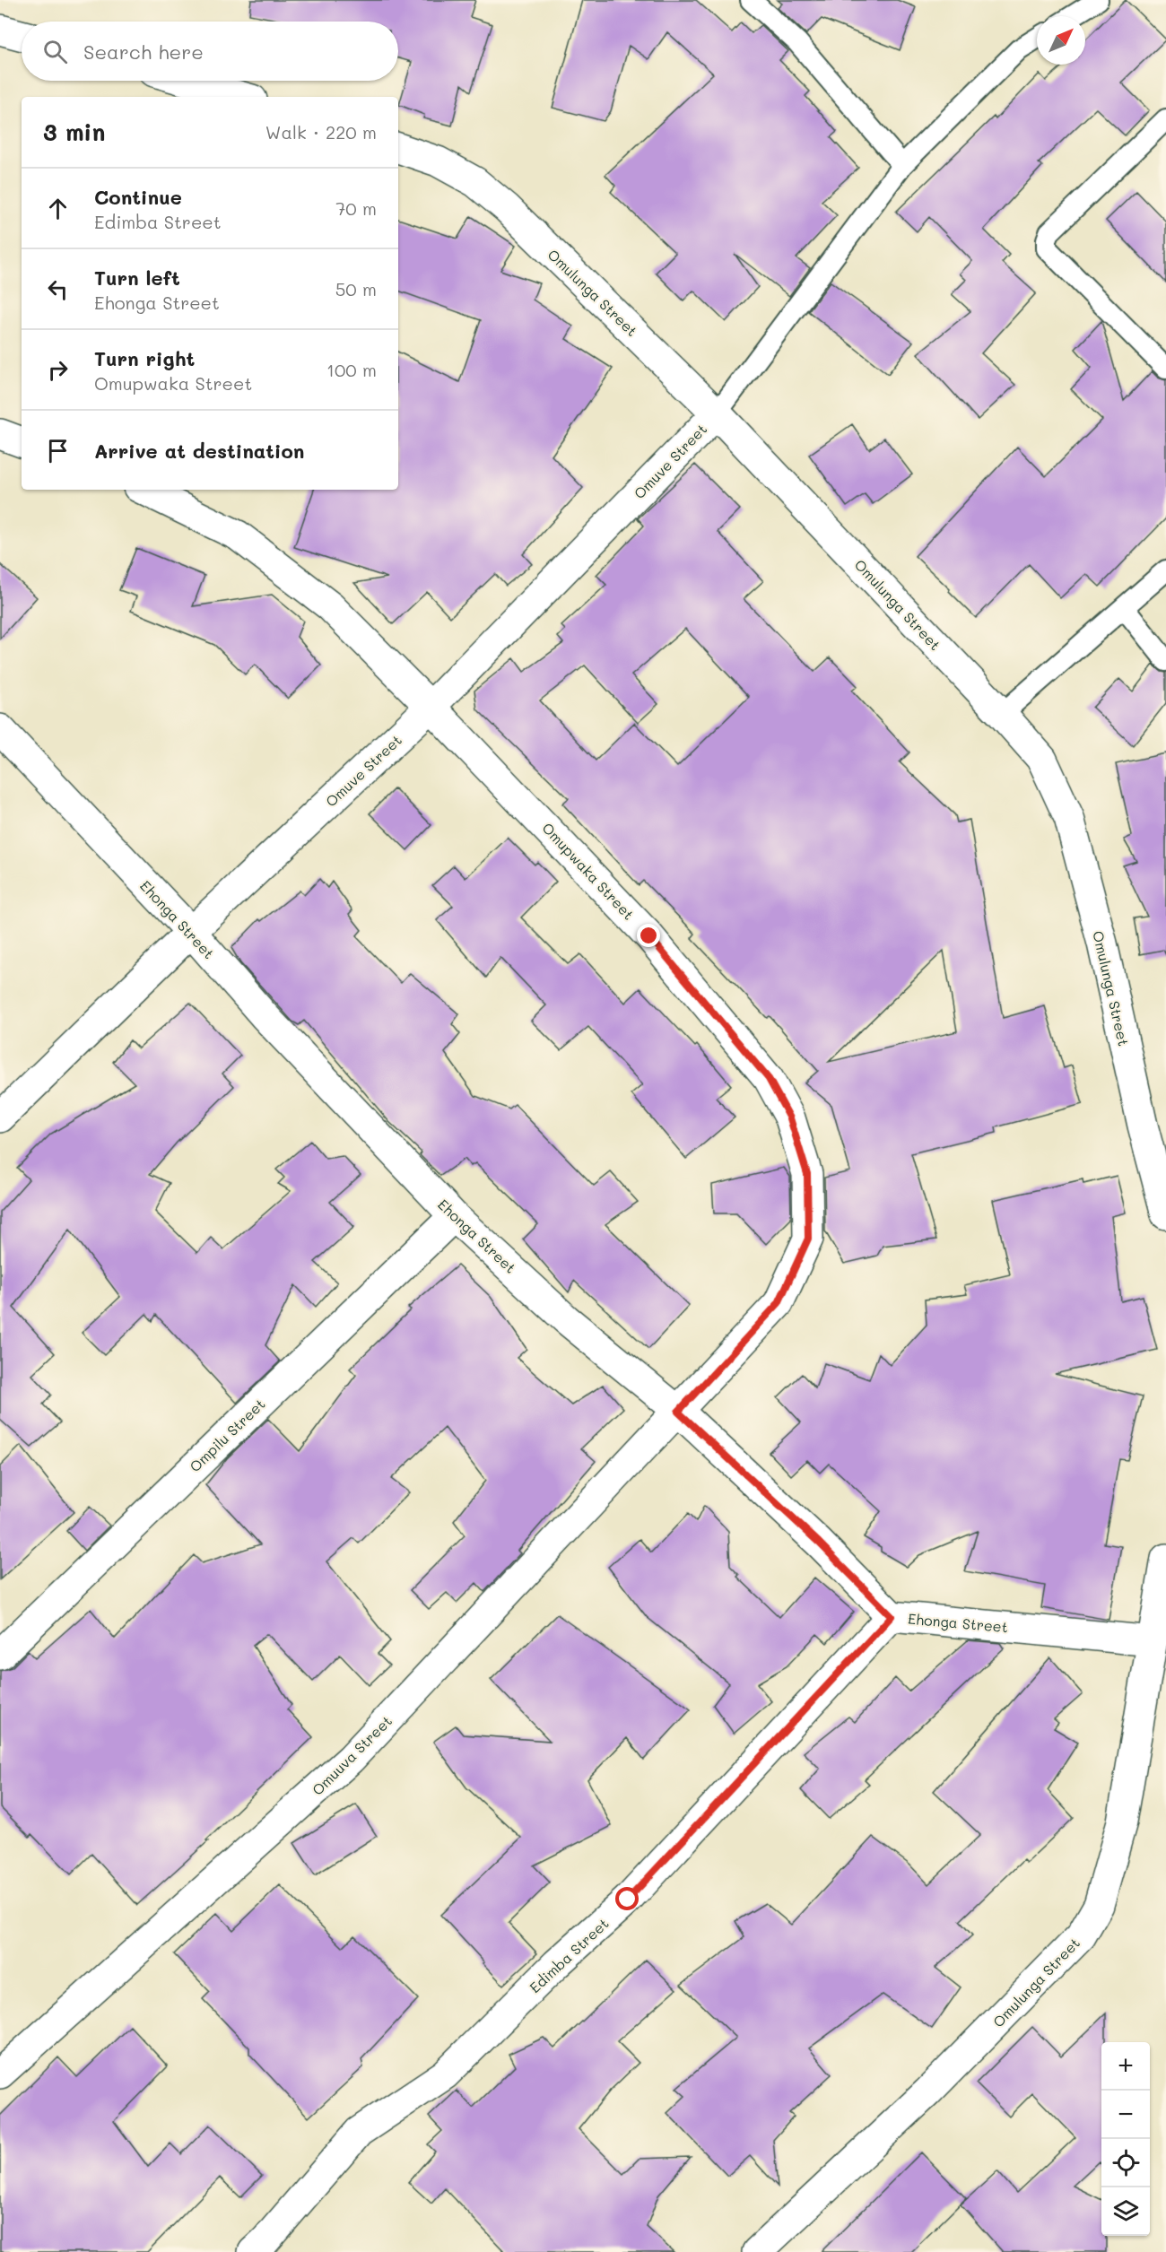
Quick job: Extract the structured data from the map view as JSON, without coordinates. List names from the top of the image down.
{
  "streets": {
    "street": [
      "Omulunga Street",
      "Omuve Street",
      "Omupwaka Street",
      "Ehonga Street",
      "Ompilu Street",
      "Omuuva Street",
      "Edimba Street"
    ]
  },
  "crossings": [
    ["Omulunga Street", "Omuve Street"],
    ["Omulunga Street", "Ehonga Street"],
    ["Omuve Street", "Omupwaka Street"],
    ["Omuve Street", "Ehonga Street"],
    ["Omupwaka Street", "Ehonga Street"],
    ["Omupwaka Street", "Omuuva Street"],
    ["Ehonga Street", "Ompilu Street"],
    ["Ehonga Street", "Omuuva Street"],
    ["Ehonga Street", "Edimba Street"]
  ],
  "north": "top right",
  "page": {
    "search": "Search here",
    "heading": ["3 min", "Walk · 220 m"],
    "list": [
      ["Continue", "Edimba Street", "70 m"],
      ["Turn left", "Ehonga Street", "50 m"],
      ["Turn right", "Omupwaka Street", "100 m"],
      "Arrive at destination"
    ],
    "map_buttons": ["+", "−"]
  }
}
